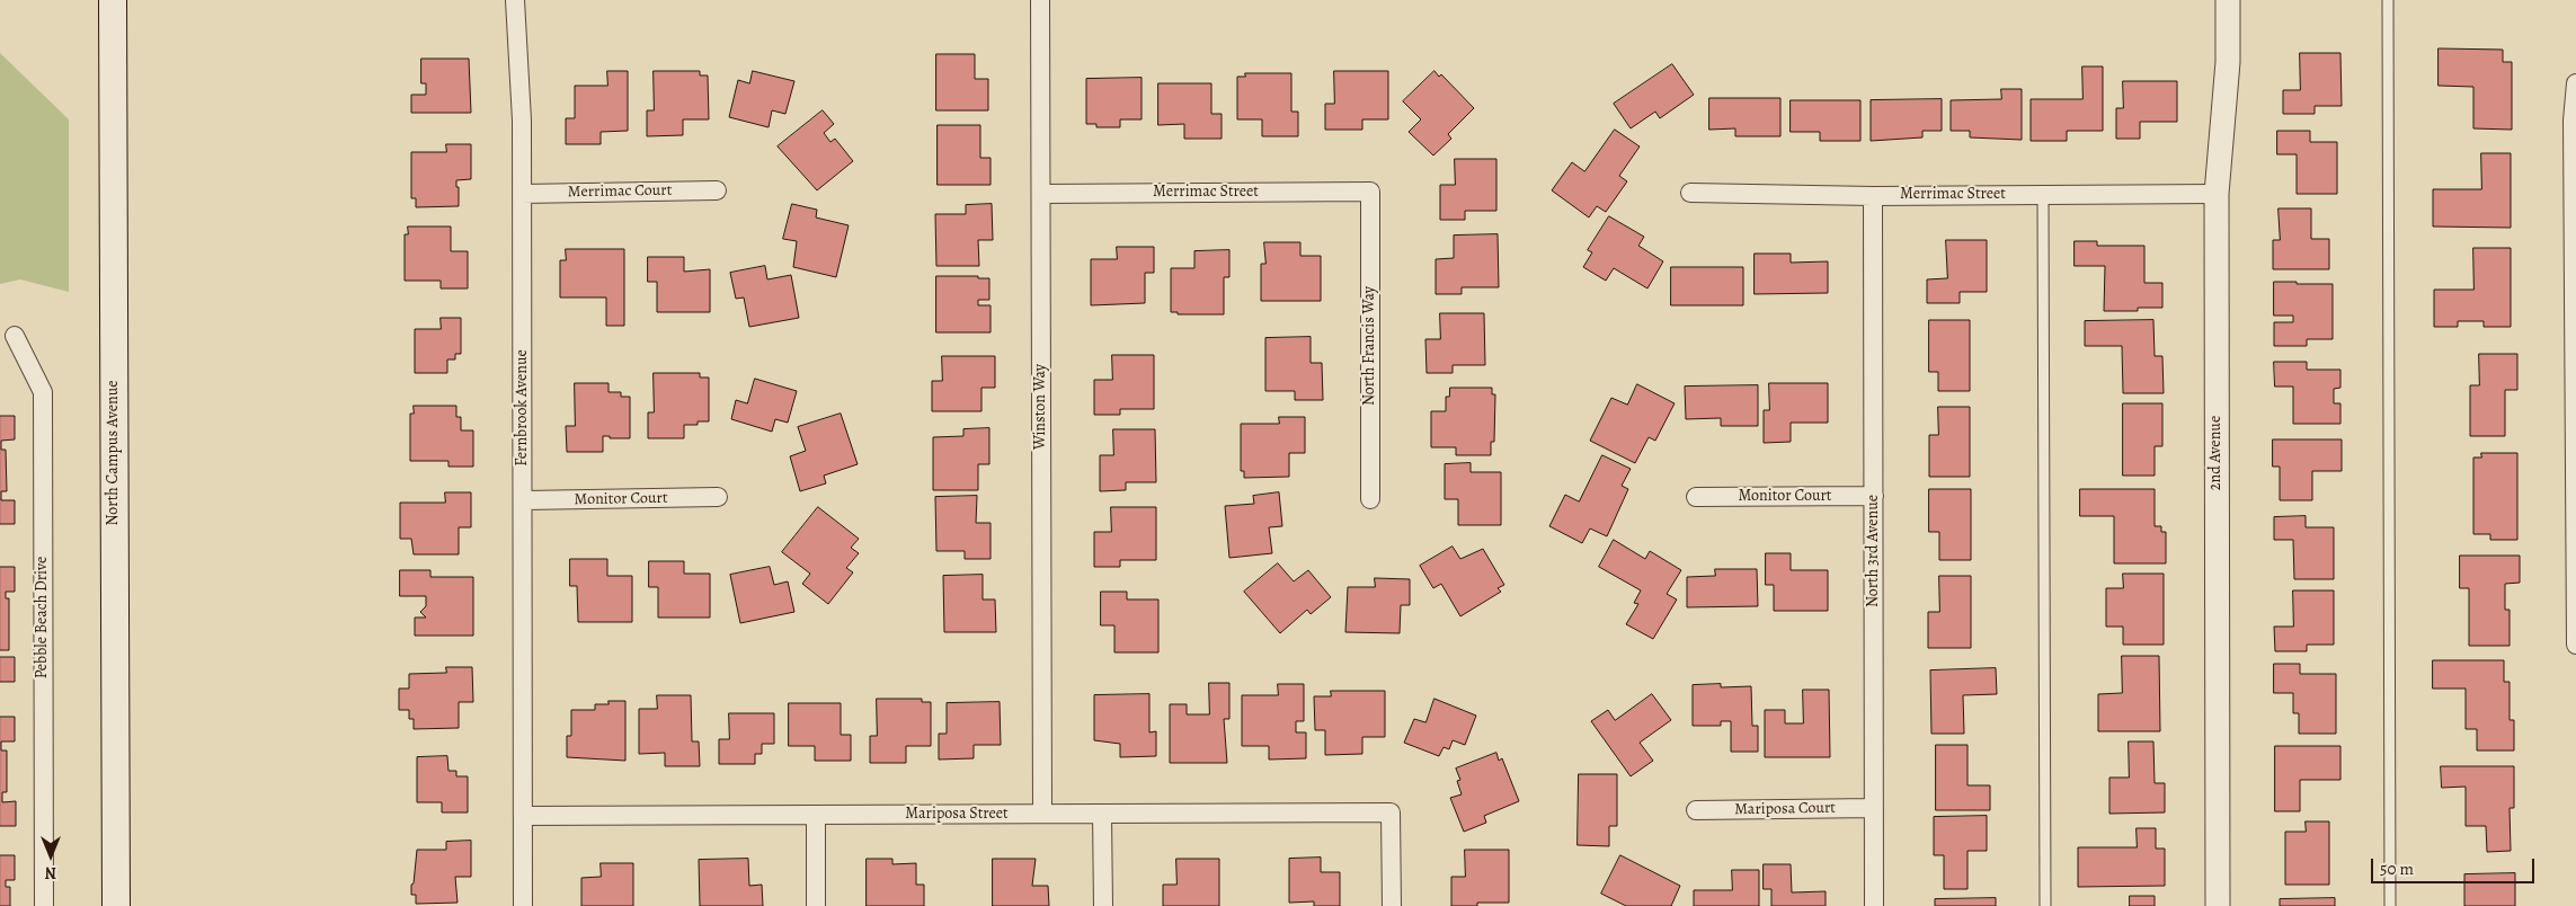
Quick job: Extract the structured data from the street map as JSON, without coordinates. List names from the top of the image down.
{
  "streets": {
    "main road": ["North Campus Avenue"],
    "street": [
      "Merrimac Court",
      "Merrimac Street",
      "North Francis Way",
      "Winston Way",
      "Fernbrook Avenue",
      "2nd Avenue",
      "Monitor Court",
      "North 3rd Avenue",
      "Pebble Beach Drive",
      "Mariposa Court",
      "Mariposa Street"
    ]
  },
  "crossings": [
    ["Merrimac Court", "Fernbrook Avenue"],
    ["Merrimac Street", "North Francis Way"],
    ["Merrimac Street", "Winston Way"],
    ["Merrimac Street", "2nd Avenue"],
    ["Merrimac Street", "North 3rd Avenue"],
    ["Winston Way", "Mariposa Street"],
    ["Fernbrook Avenue", "Monitor Court"],
    ["Fernbrook Avenue", "Mariposa Street"],
    ["Monitor Court", "North 3rd Avenue"],
    ["North 3rd Avenue", "Mariposa Court"]
  ],
  "scale_bar": "50 m",
  "north": "bottom"
}
